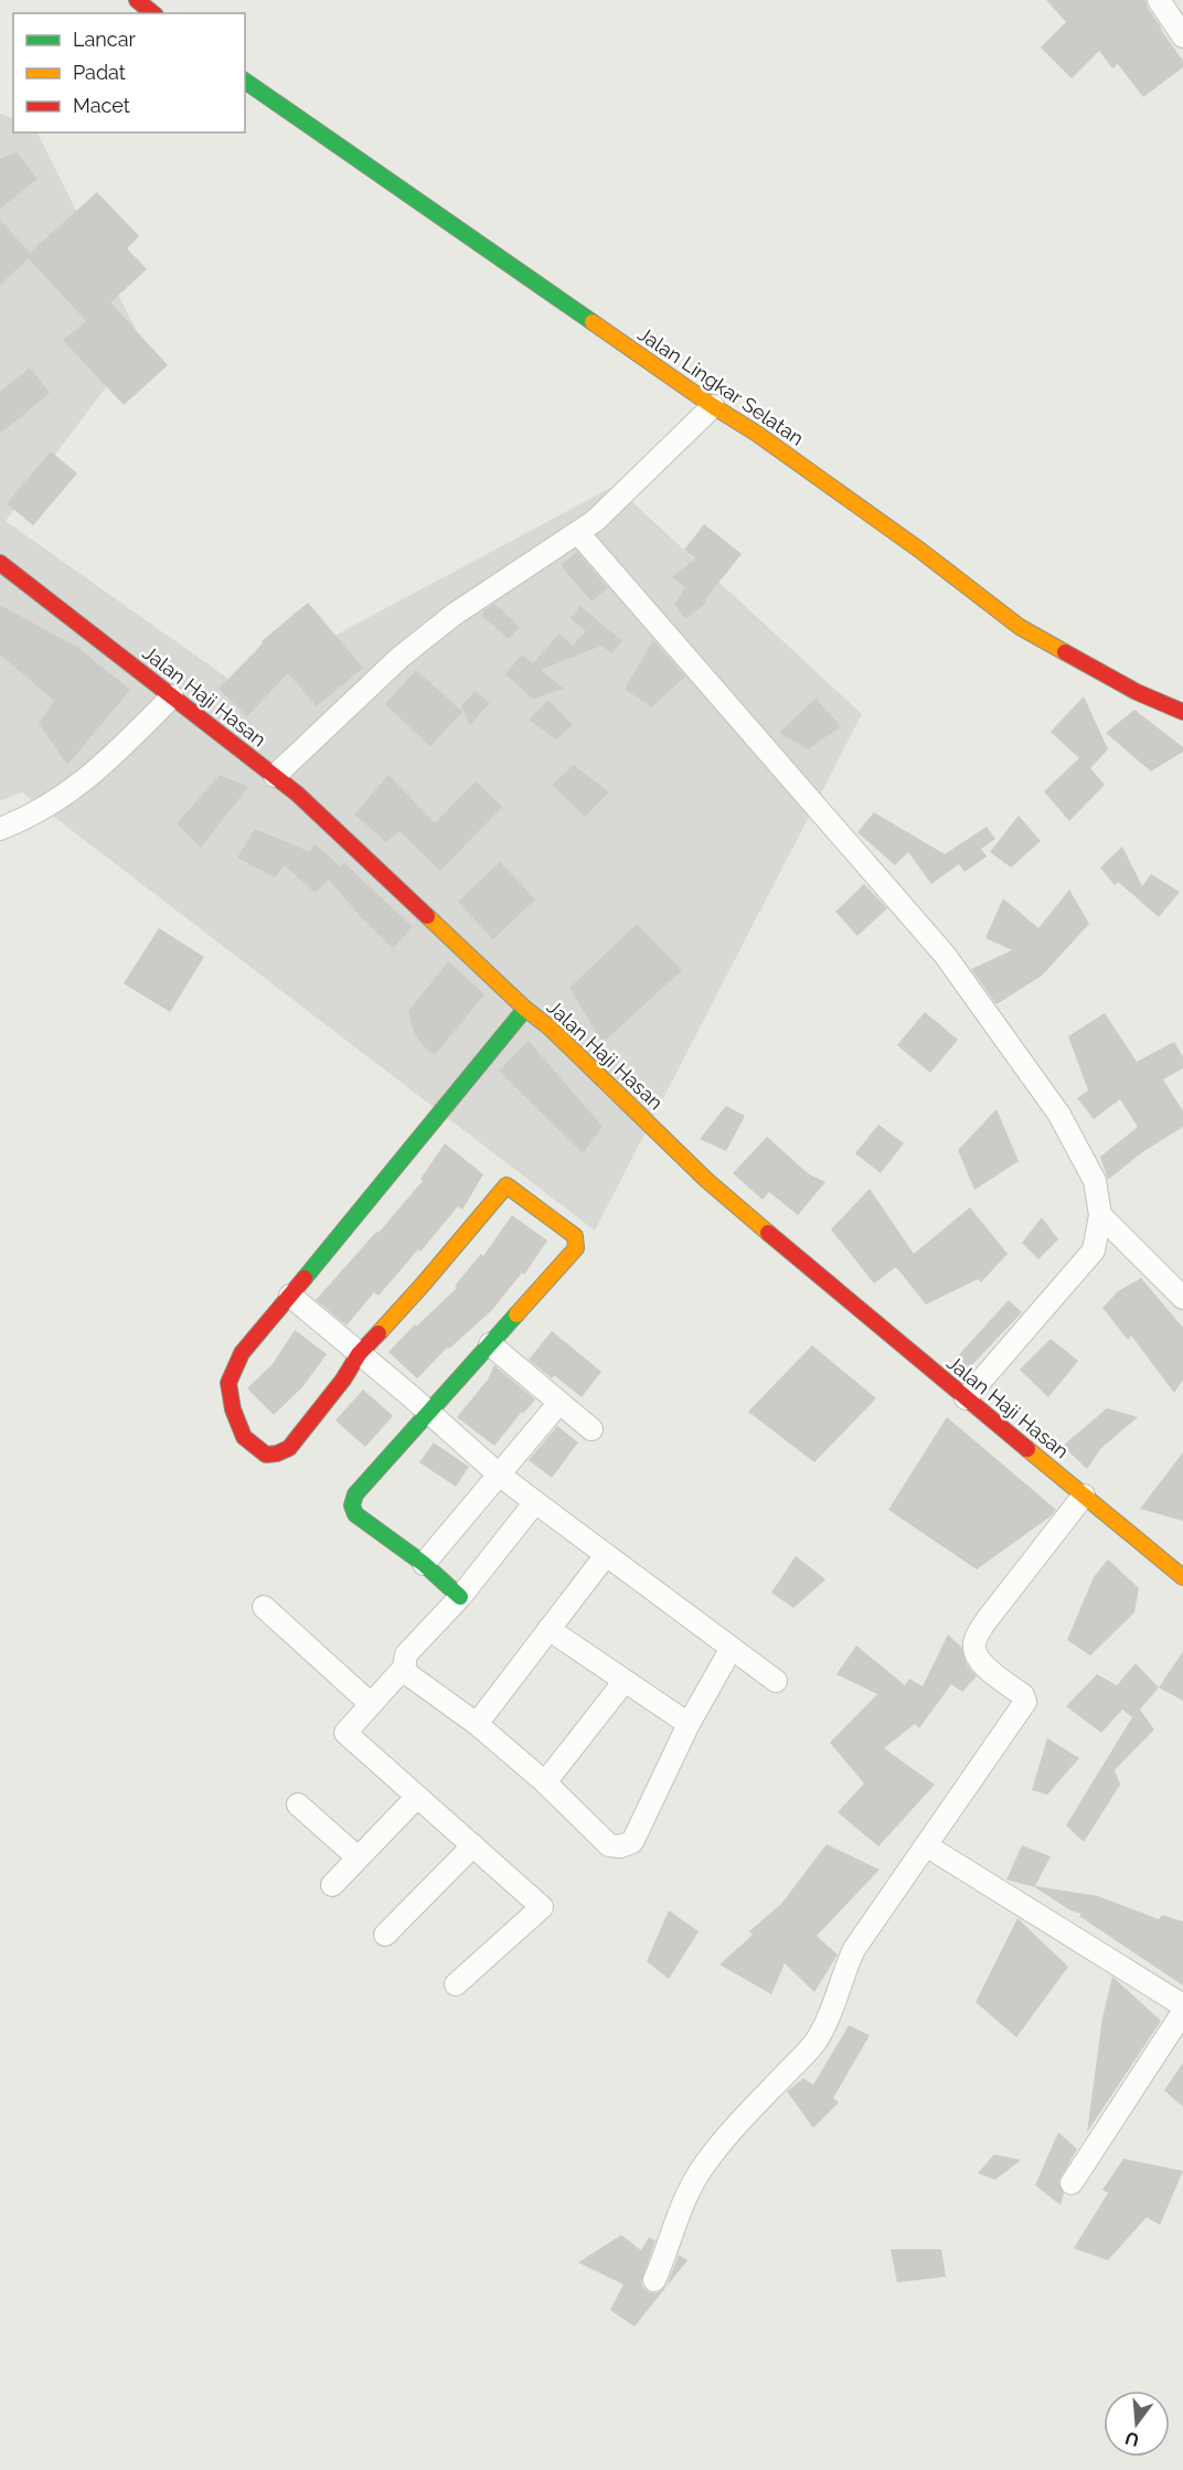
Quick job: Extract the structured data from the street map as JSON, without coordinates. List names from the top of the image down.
{
  "streets": {
    "street": ["Jalan Lingkar Selatan", "Jalan Haji Hasan"]
  },
  "legend": ["Lancar", "Padat", "Macet"],
  "north": "bottom"
}
